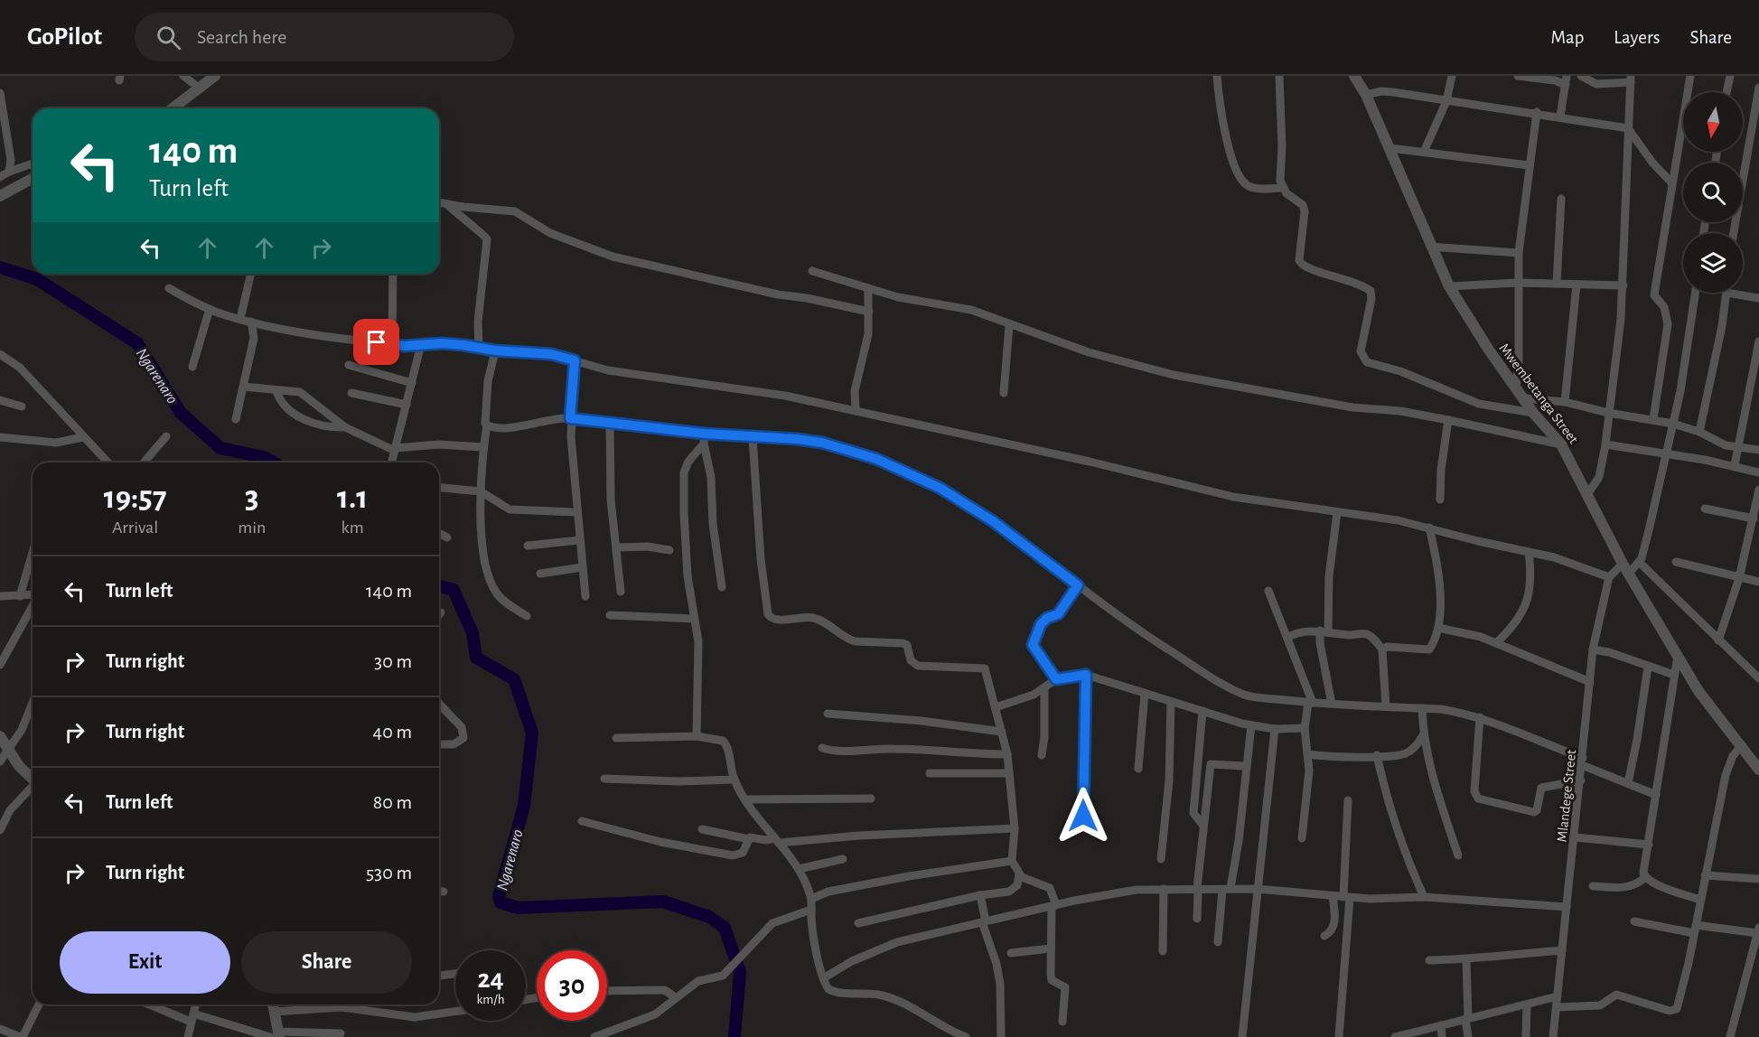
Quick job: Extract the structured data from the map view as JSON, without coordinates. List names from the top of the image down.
{
  "streets": {
    "street": ["Mwembetanga Street", "Mlandege Street"]
  },
  "water": ["Ngarenaro"],
  "north": "bottom",
  "page": {
    "header": "GoPilot",
    "search": "Search here",
    "nav": ["Map", "Layers", "Share"],
    "turn": ["140 m", "Turn left"],
    "eta": [
      "19:57",
      "Arrival",
      "3",
      "min",
      "1.1",
      "km"
    ],
    "list": [
      {
        "name": "Turn left",
        "value": "140 m"
      },
      {
        "name": "Turn right",
        "value": "30 m"
      },
      {
        "name": "Turn right",
        "value": "40 m"
      },
      {
        "name": "Turn left",
        "value": "80 m"
      },
      {
        "name": "Turn right",
        "value": "530 m"
      }
    ],
    "buttons": ["Exit", "Share"],
    "speed": "24 km/h",
    "limit": "30"
  }
}
